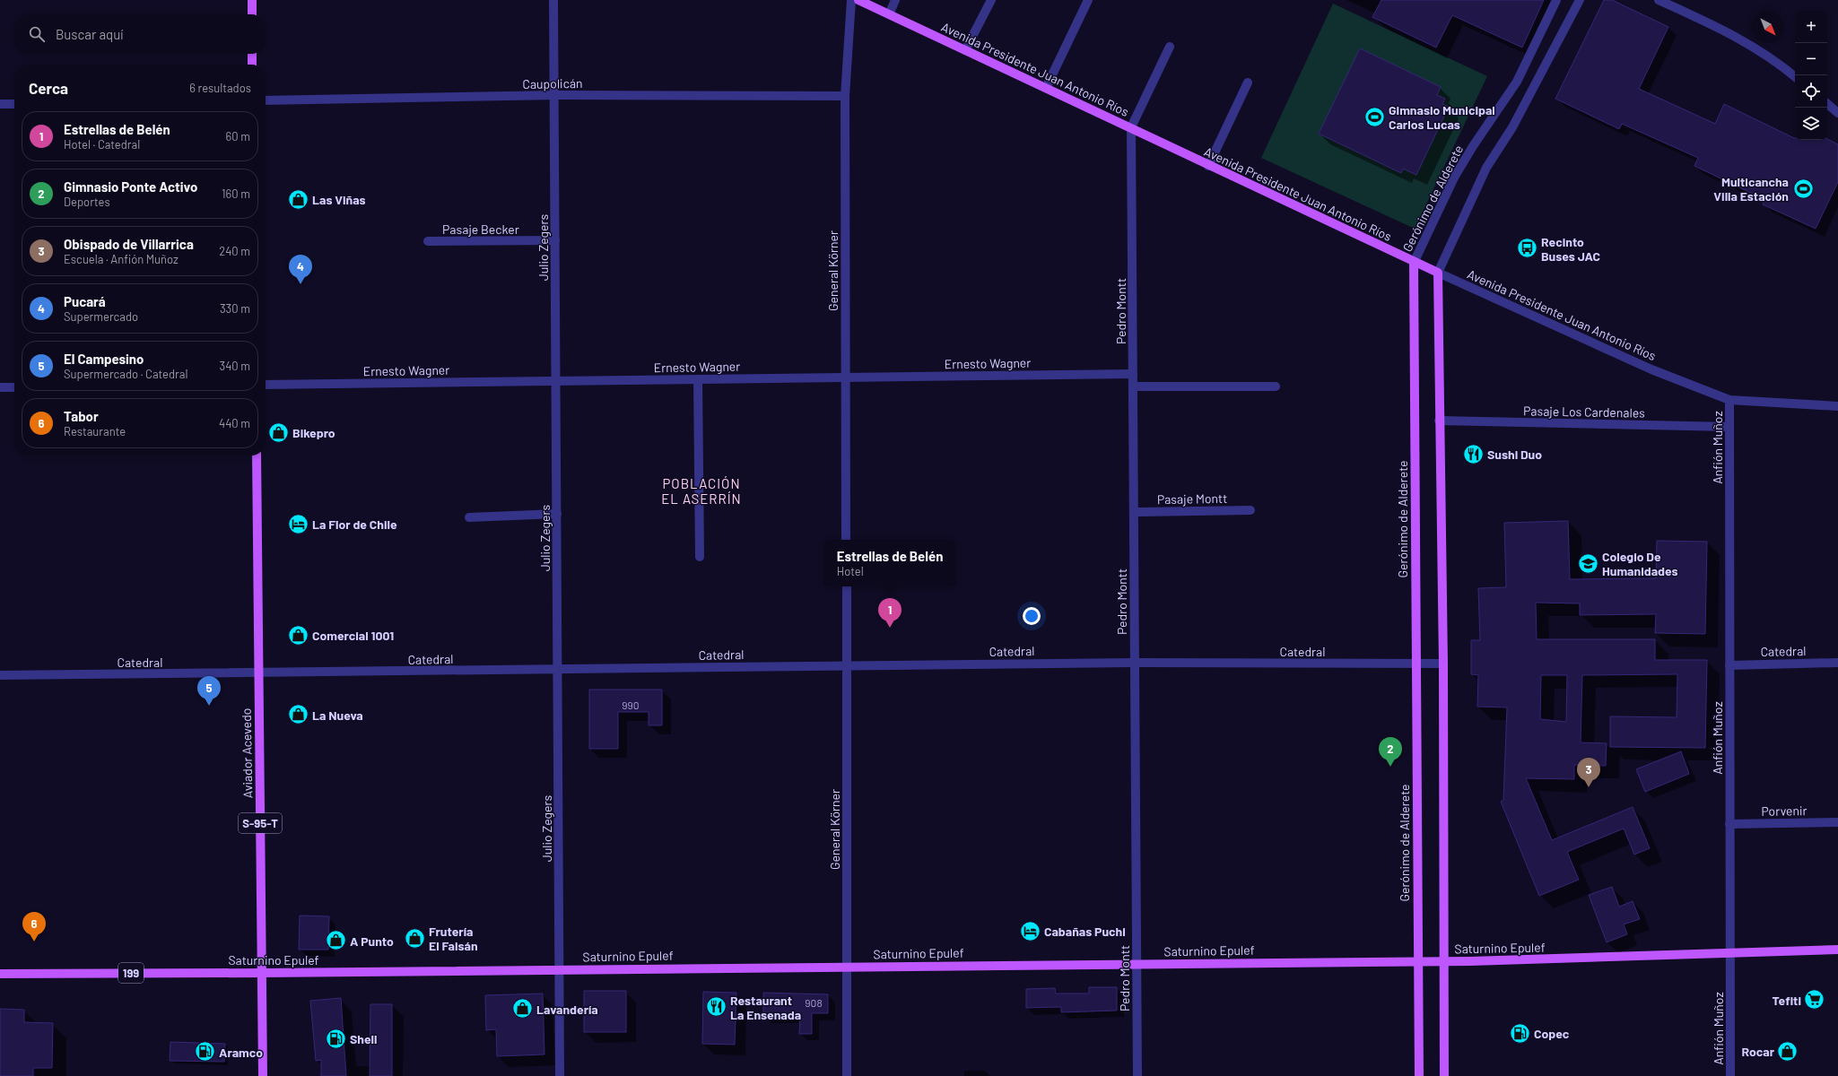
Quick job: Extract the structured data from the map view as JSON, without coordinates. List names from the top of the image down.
{
  "streets": {
    "main road": [
      "Avenida Presidente Juan Antonio Ríos",
      "Gerónimo de Alderete",
      "Aviador Acevedo",
      "S-95-T",
      "Saturnino Epulef",
      "199"
    ],
    "street": [
      "Caupolicán",
      "Pasaje Becker",
      "Julio Zegers",
      "General Körner",
      "Pedro Montt",
      "Ernesto Wagner",
      "Pasaje Los Cardenales",
      "Anfión Muñoz",
      "Pasaje Montt",
      "Catedral",
      "Porvenir"
    ]
  },
  "crossings": [
    ["Avenida Presidente Juan Antonio Ríos", "Gerónimo de Alderete"],
    ["Avenida Presidente Juan Antonio Ríos", "Pedro Montt"],
    ["Avenida Presidente Juan Antonio Ríos", "Anfión Muñoz"],
    ["Caupolicán", "Julio Zegers"],
    ["Caupolicán", "General Körner"],
    ["Gerónimo de Alderete", "Catedral"],
    ["Gerónimo de Alderete", "Saturnino Epulef"],
    ["Pasaje Becker", "Julio Zegers"],
    ["Julio Zegers", "Ernesto Wagner"],
    ["Julio Zegers", "Catedral"],
    ["Julio Zegers", "Saturnino Epulef"],
    ["General Körner", "Ernesto Wagner"],
    ["General Körner", "Catedral"],
    ["General Körner", "Saturnino Epulef"],
    ["Pedro Montt", "Ernesto Wagner"],
    ["Pedro Montt", "Pasaje Montt"],
    ["Pedro Montt", "Catedral"],
    ["Pedro Montt", "Saturnino Epulef"],
    ["Pasaje Los Cardenales", "Anfión Muñoz"],
    ["Anfión Muñoz", "Catedral"],
    ["Anfión Muñoz", "Porvenir"],
    ["Anfión Muñoz", "Saturnino Epulef"],
    ["Catedral", "Aviador Acevedo"],
    ["Aviador Acevedo", "Saturnino Epulef"]
  ],
  "districts": ["POBLACIÓN EL ASERRÍN"],
  "places": {
    "sports": ["Gimnasio Municipal Carlos Lucas", "Multicancha Villa Estación"],
    "shop": [
      "Las Viñas",
      "Bikepro",
      "Comercial 1001",
      "La Nueva",
      "Frutería El Faisán",
      "A Punto",
      "Lavandería",
      "Rocar"
    ],
    "bus stop": ["Recinto Buses JAC"],
    "restaurant": ["Sushi Duo", "Restaurant La Ensenada"],
    "hotel": ["La Flor de Chile", "Cabañas Puchi"],
    "school or university": ["Colegio De Humanidades"],
    "supermarket": ["Tefiti"],
    "fuel station": ["Copec", "Shell", "Aramco"]
  },
  "house_numbers": ["990", "908"],
  "north": "bottom right",
  "page": {
    "map_buttons": ["+", "−"],
    "search": "Buscar aquí",
    "heading": ["Cerca", "6 resultados"],
    "list": [
      {
        "mark": "1",
        "name": "Estrellas de Belén",
        "note": "Hotel · Catedral",
        "value": "60 m"
      },
      {
        "mark": "2",
        "name": "Gimnasio Ponte Activo",
        "note": "Deportes",
        "value": "160 m"
      },
      {
        "mark": "3",
        "name": "Obispado de Villarrica",
        "note": "Escuela · Anfión Muñoz",
        "value": "240 m"
      },
      {
        "mark": "4",
        "name": "Pucará",
        "note": "Supermercado",
        "value": "330 m"
      },
      {
        "mark": "5",
        "name": "El Campesino",
        "note": "Supermercado · Catedral",
        "value": "340 m"
      },
      {
        "mark": "6",
        "name": "Tabor",
        "note": "Restaurante",
        "value": "440 m"
      }
    ],
    "pins": [
      "4",
      "1",
      "5",
      "2",
      "3",
      "6"
    ],
    "popup": ["Estrellas de Belén", "Hotel"]
  }
}
